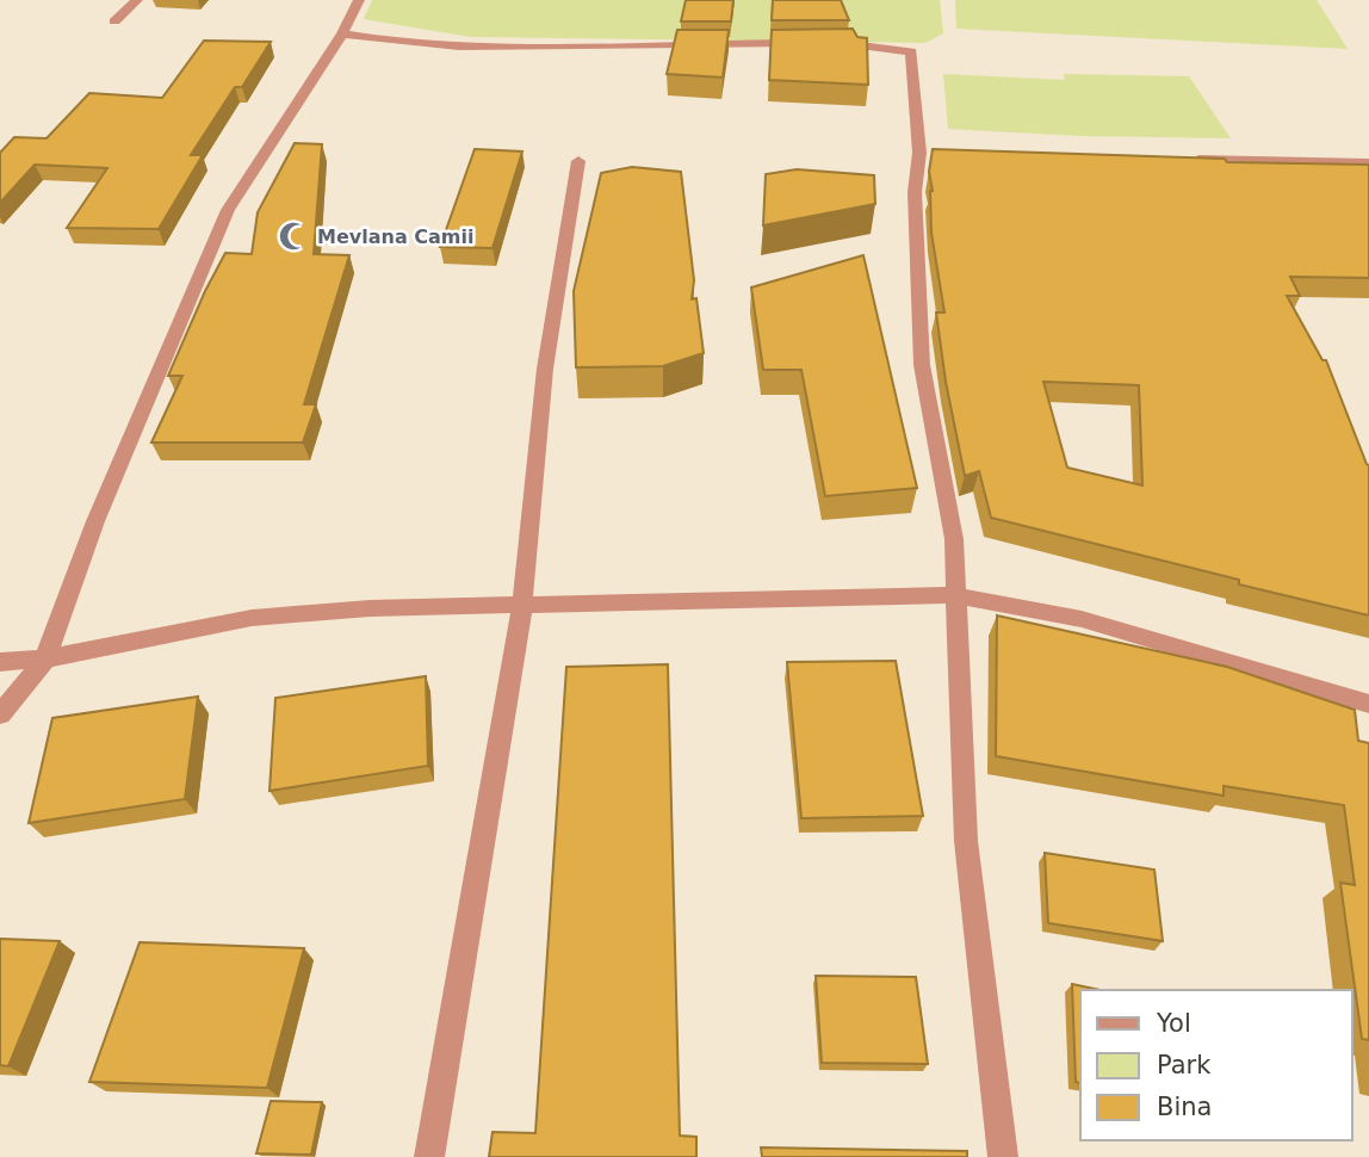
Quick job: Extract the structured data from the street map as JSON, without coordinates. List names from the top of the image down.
{
  "places": {
    "mosque": ["Mevlana Camii"]
  },
  "legend": ["Yol", "Park", "Bina"]
}
